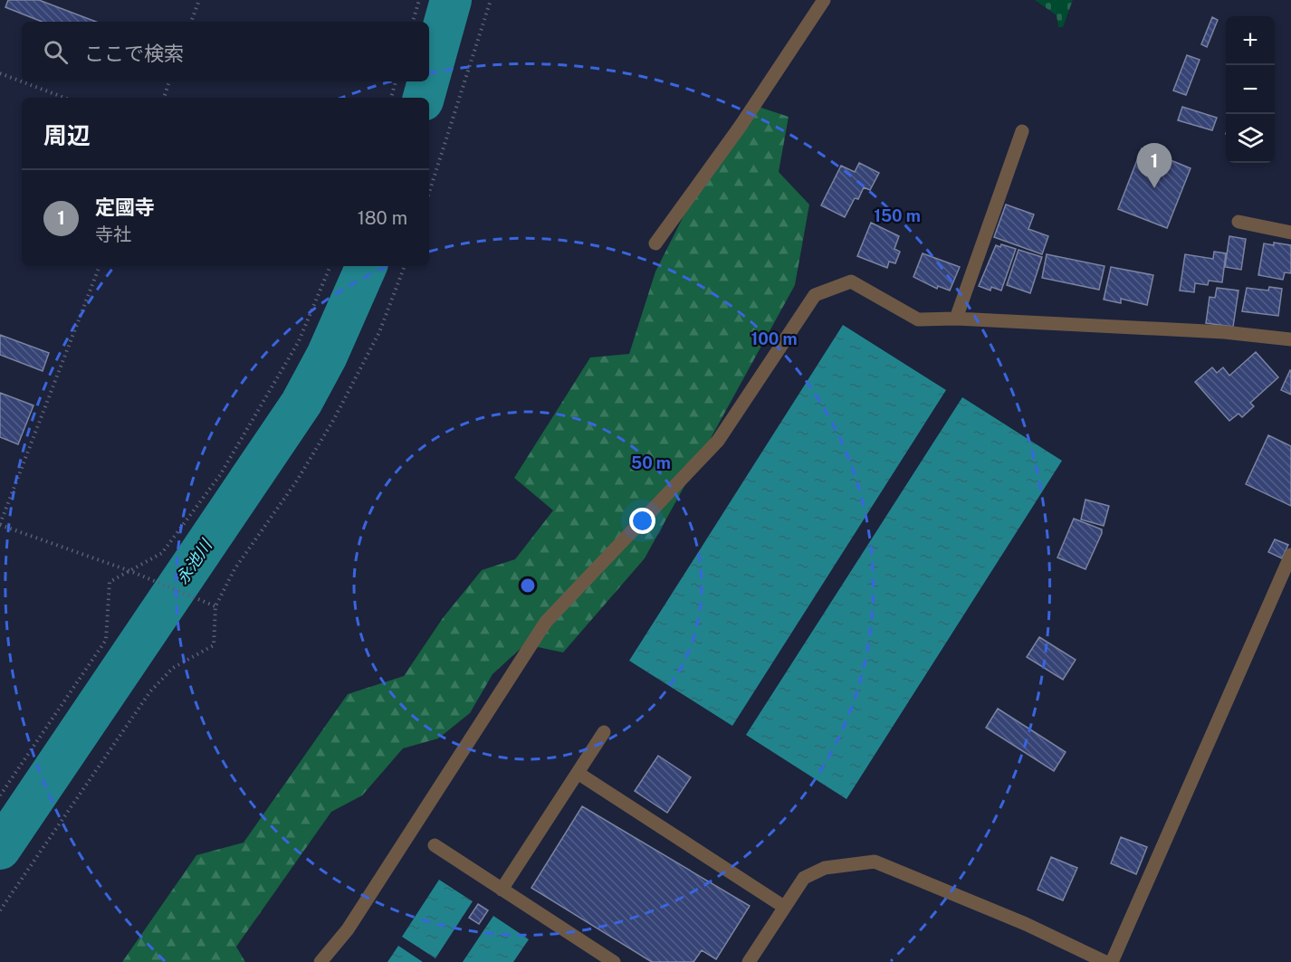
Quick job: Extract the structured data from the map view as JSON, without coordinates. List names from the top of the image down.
{
  "water": ["永池川"],
  "page": {
    "map_buttons": ["+", "−"],
    "search": "ここで検索",
    "heading": "周辺",
    "pins": "1",
    "list": [
      {
        "mark": "1",
        "name": "定國寺",
        "note": "寺社",
        "value": "180 m"
      }
    ]
  },
  "rings": ["150 m", "100 m", "50 m"]
}
